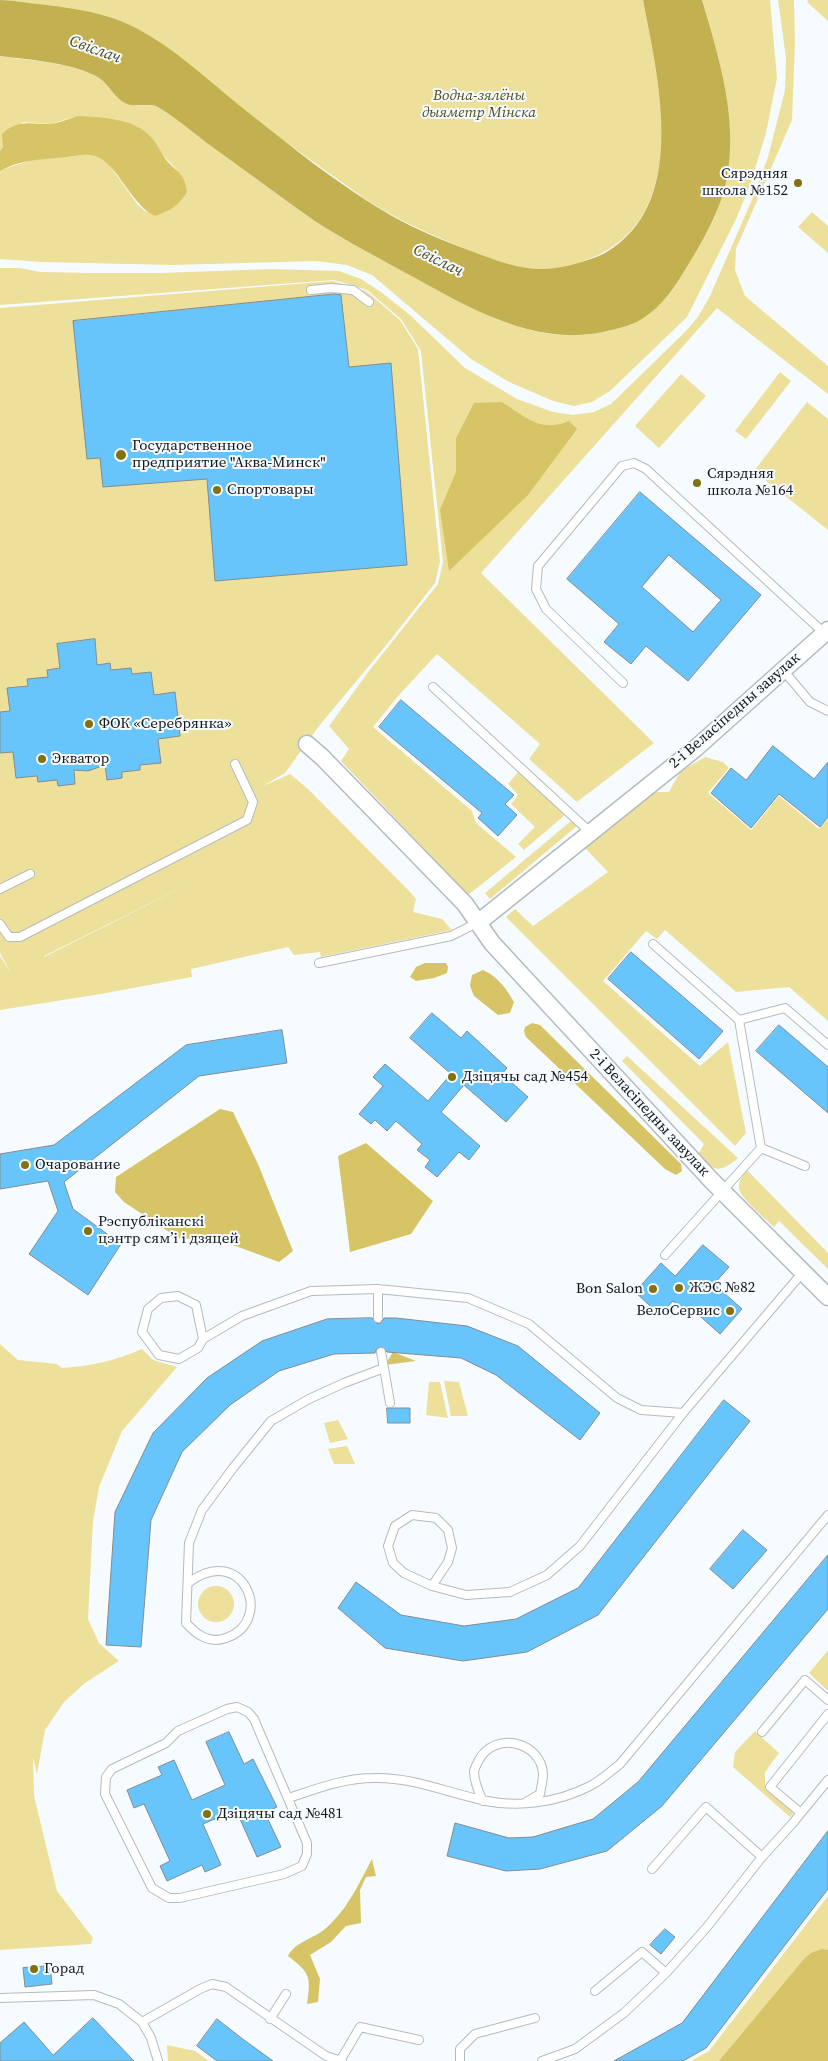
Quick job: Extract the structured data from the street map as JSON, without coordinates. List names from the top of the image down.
{
  "streets": {
    "street": ["2-і Веласіпедны завулак"]
  },
  "water": ["Свіслач"],
  "parks": ["Водна-зялёны дыяметр Мінска"],
  "places": [
    "Сярэдняя школа №152",
    "Государственное предприятие \"Аква-Минск\"",
    "Сярэдняя школа №164",
    "Спортовары",
    "ФОК «Серебрянка»",
    "Экватор",
    "Дзіцячы сад №454",
    "Очарование",
    "Рэспубліканскі цэнтр сямʼі і дзяцей",
    "ЖЭС №82",
    "Bon Salon",
    "ВелоСервис",
    "Дзіцячы сад №481",
    "Горад"
  ]
}
